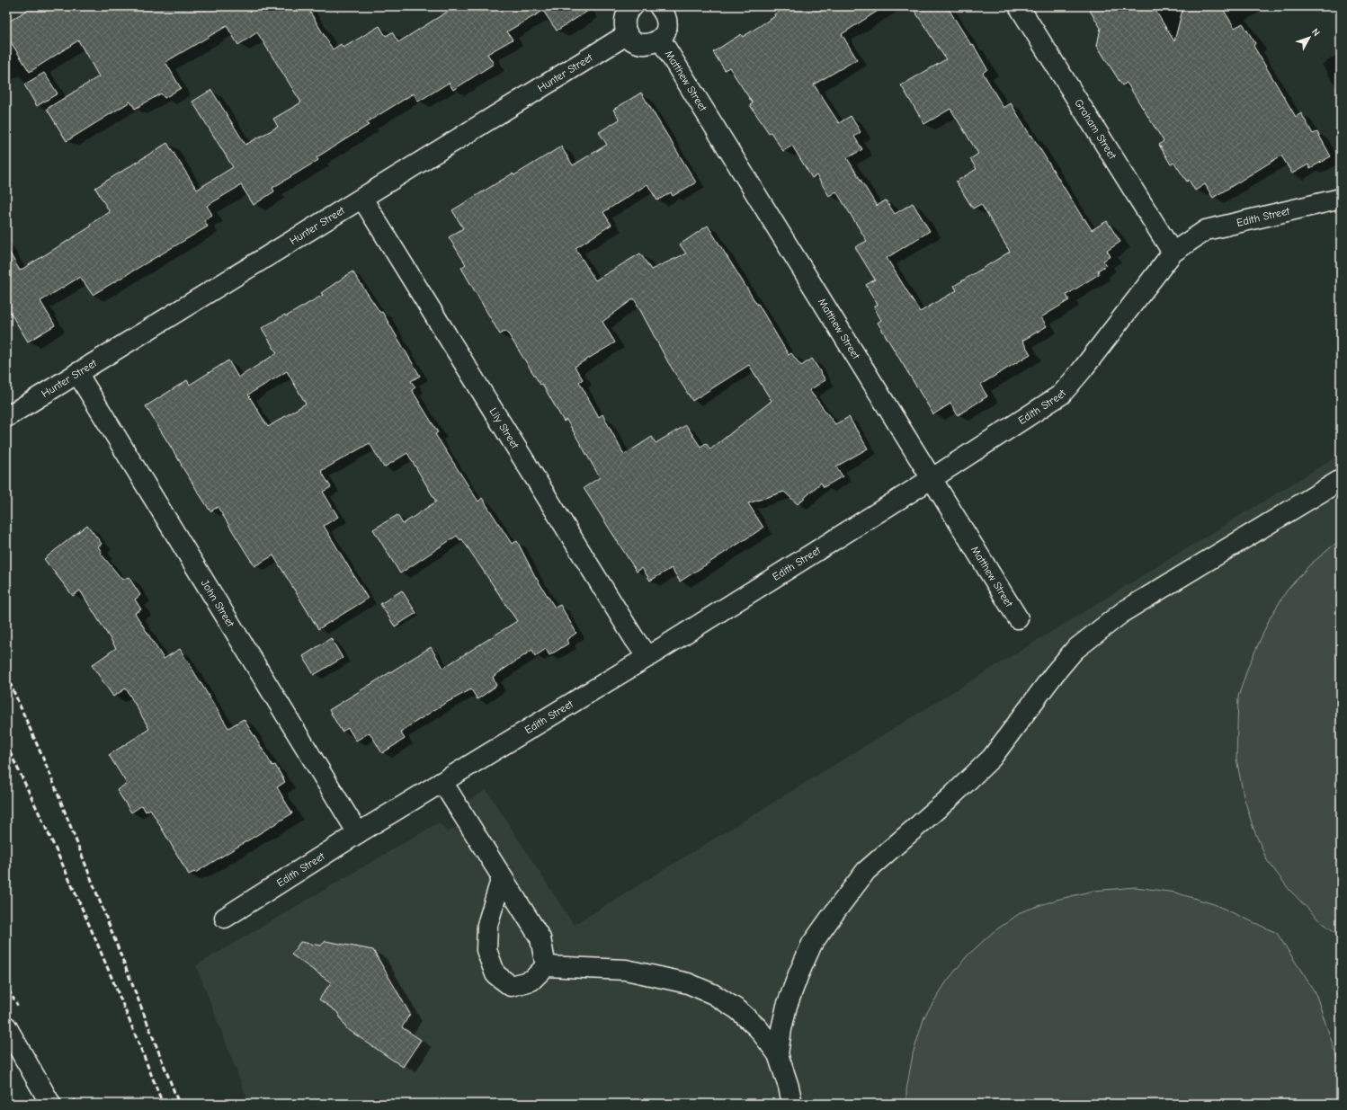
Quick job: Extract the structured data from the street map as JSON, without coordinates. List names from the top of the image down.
{
  "streets": {
    "street": [
      "Hunter Street",
      "Matthew Street",
      "Graham Street",
      "Edith Street",
      "Lily Street",
      "John Street"
    ]
  },
  "crossings": [
    ["Hunter Street", "Lily Street"],
    ["Hunter Street", "John Street"],
    ["Matthew Street", "Edith Street"],
    ["Graham Street", "Edith Street"],
    ["Edith Street", "Lily Street"],
    ["Edith Street", "John Street"]
  ],
  "north": "top right"
}
